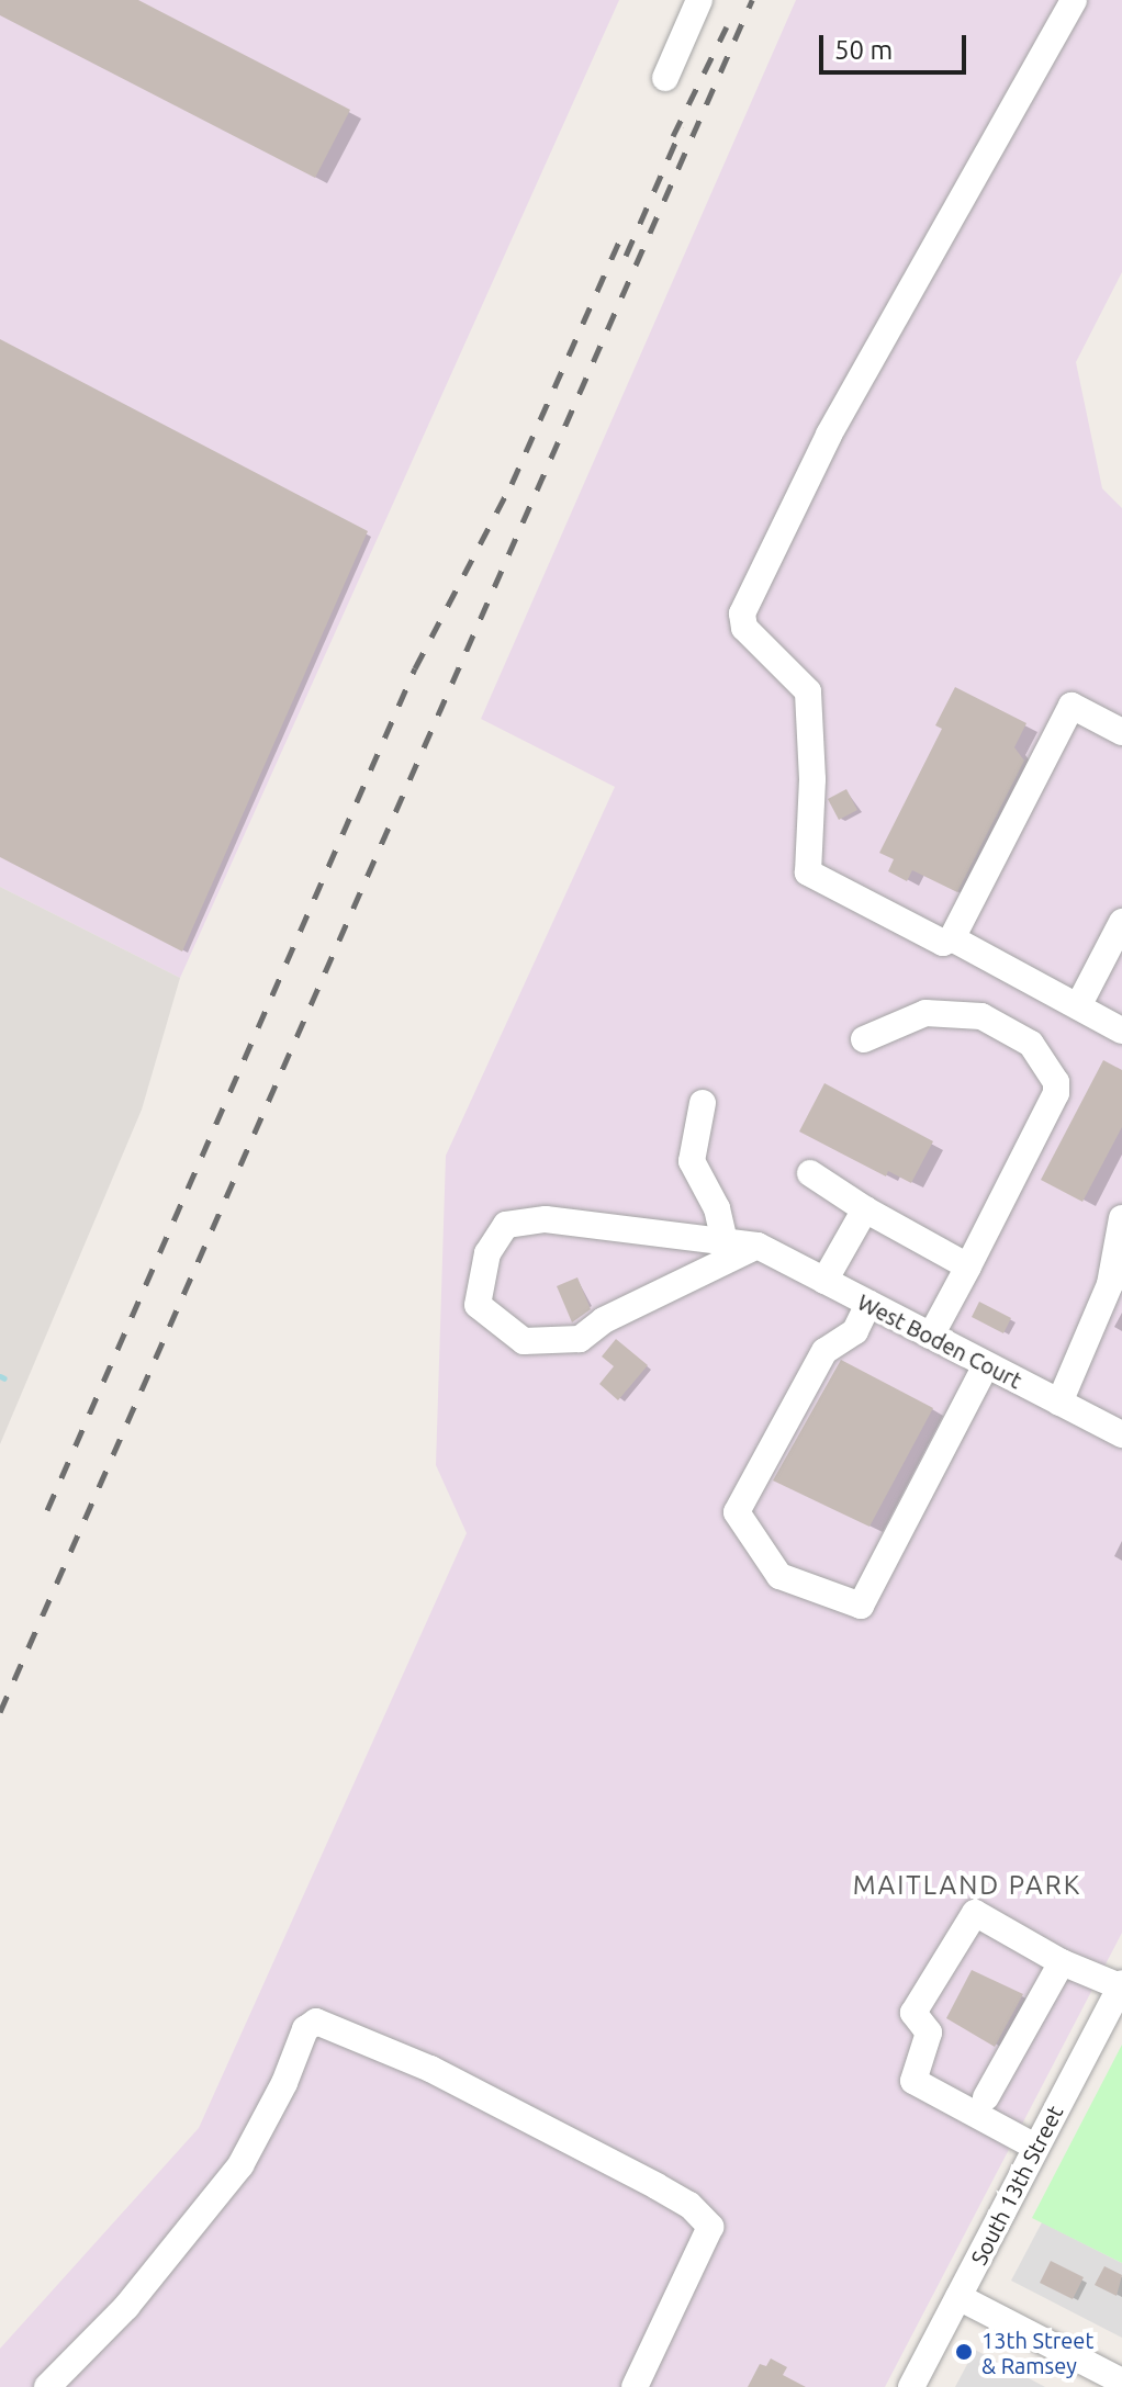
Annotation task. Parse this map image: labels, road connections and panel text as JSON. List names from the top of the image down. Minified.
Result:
{"streets":{"street":["West Boden Court","South 13th Street"]},"districts":["MAITLAND PARK"],"places":["13th Street & Ramsey"],"scale_bar":"50 m"}
